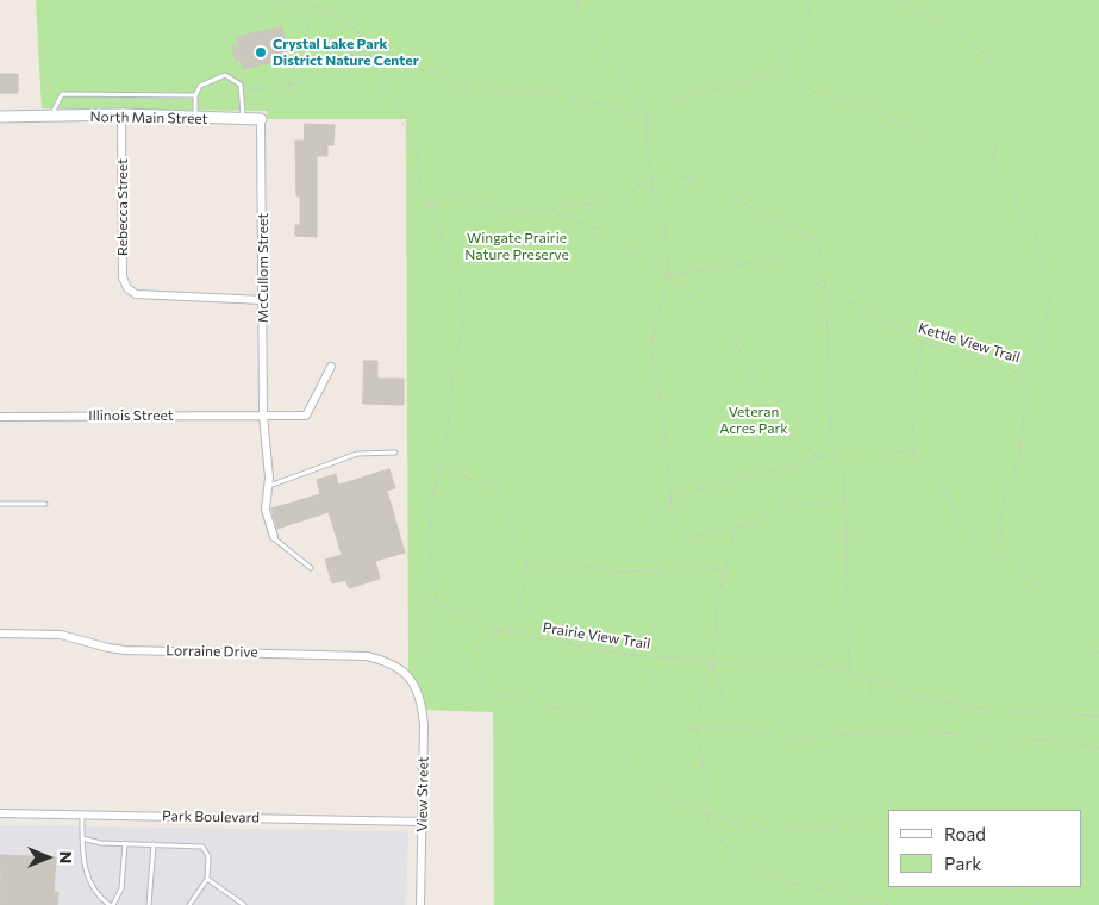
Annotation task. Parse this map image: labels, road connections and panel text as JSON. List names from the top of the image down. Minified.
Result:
{"streets":{"street":["North Main Street","Rebecca Street","McCullom Street","Illinois Street","Lorraine Drive","View Street","Park Boulevard"],"path":["Kettle View Trail","Prairie View Trail"]},"crossings":[["North Main Street","Rebecca Street"],["North Main Street","McCullom Street"],["Rebecca Street","McCullom Street"],["McCullom Street","Illinois Street"],["Lorraine Drive","View Street"],["View Street","Park Boulevard"]],"parks":["Wingate Prairie Nature Preserve","Veteran Acres Park"],"places":["Crystal Lake Park District Nature Center"],"legend":["Road","Park"],"north":"right"}
